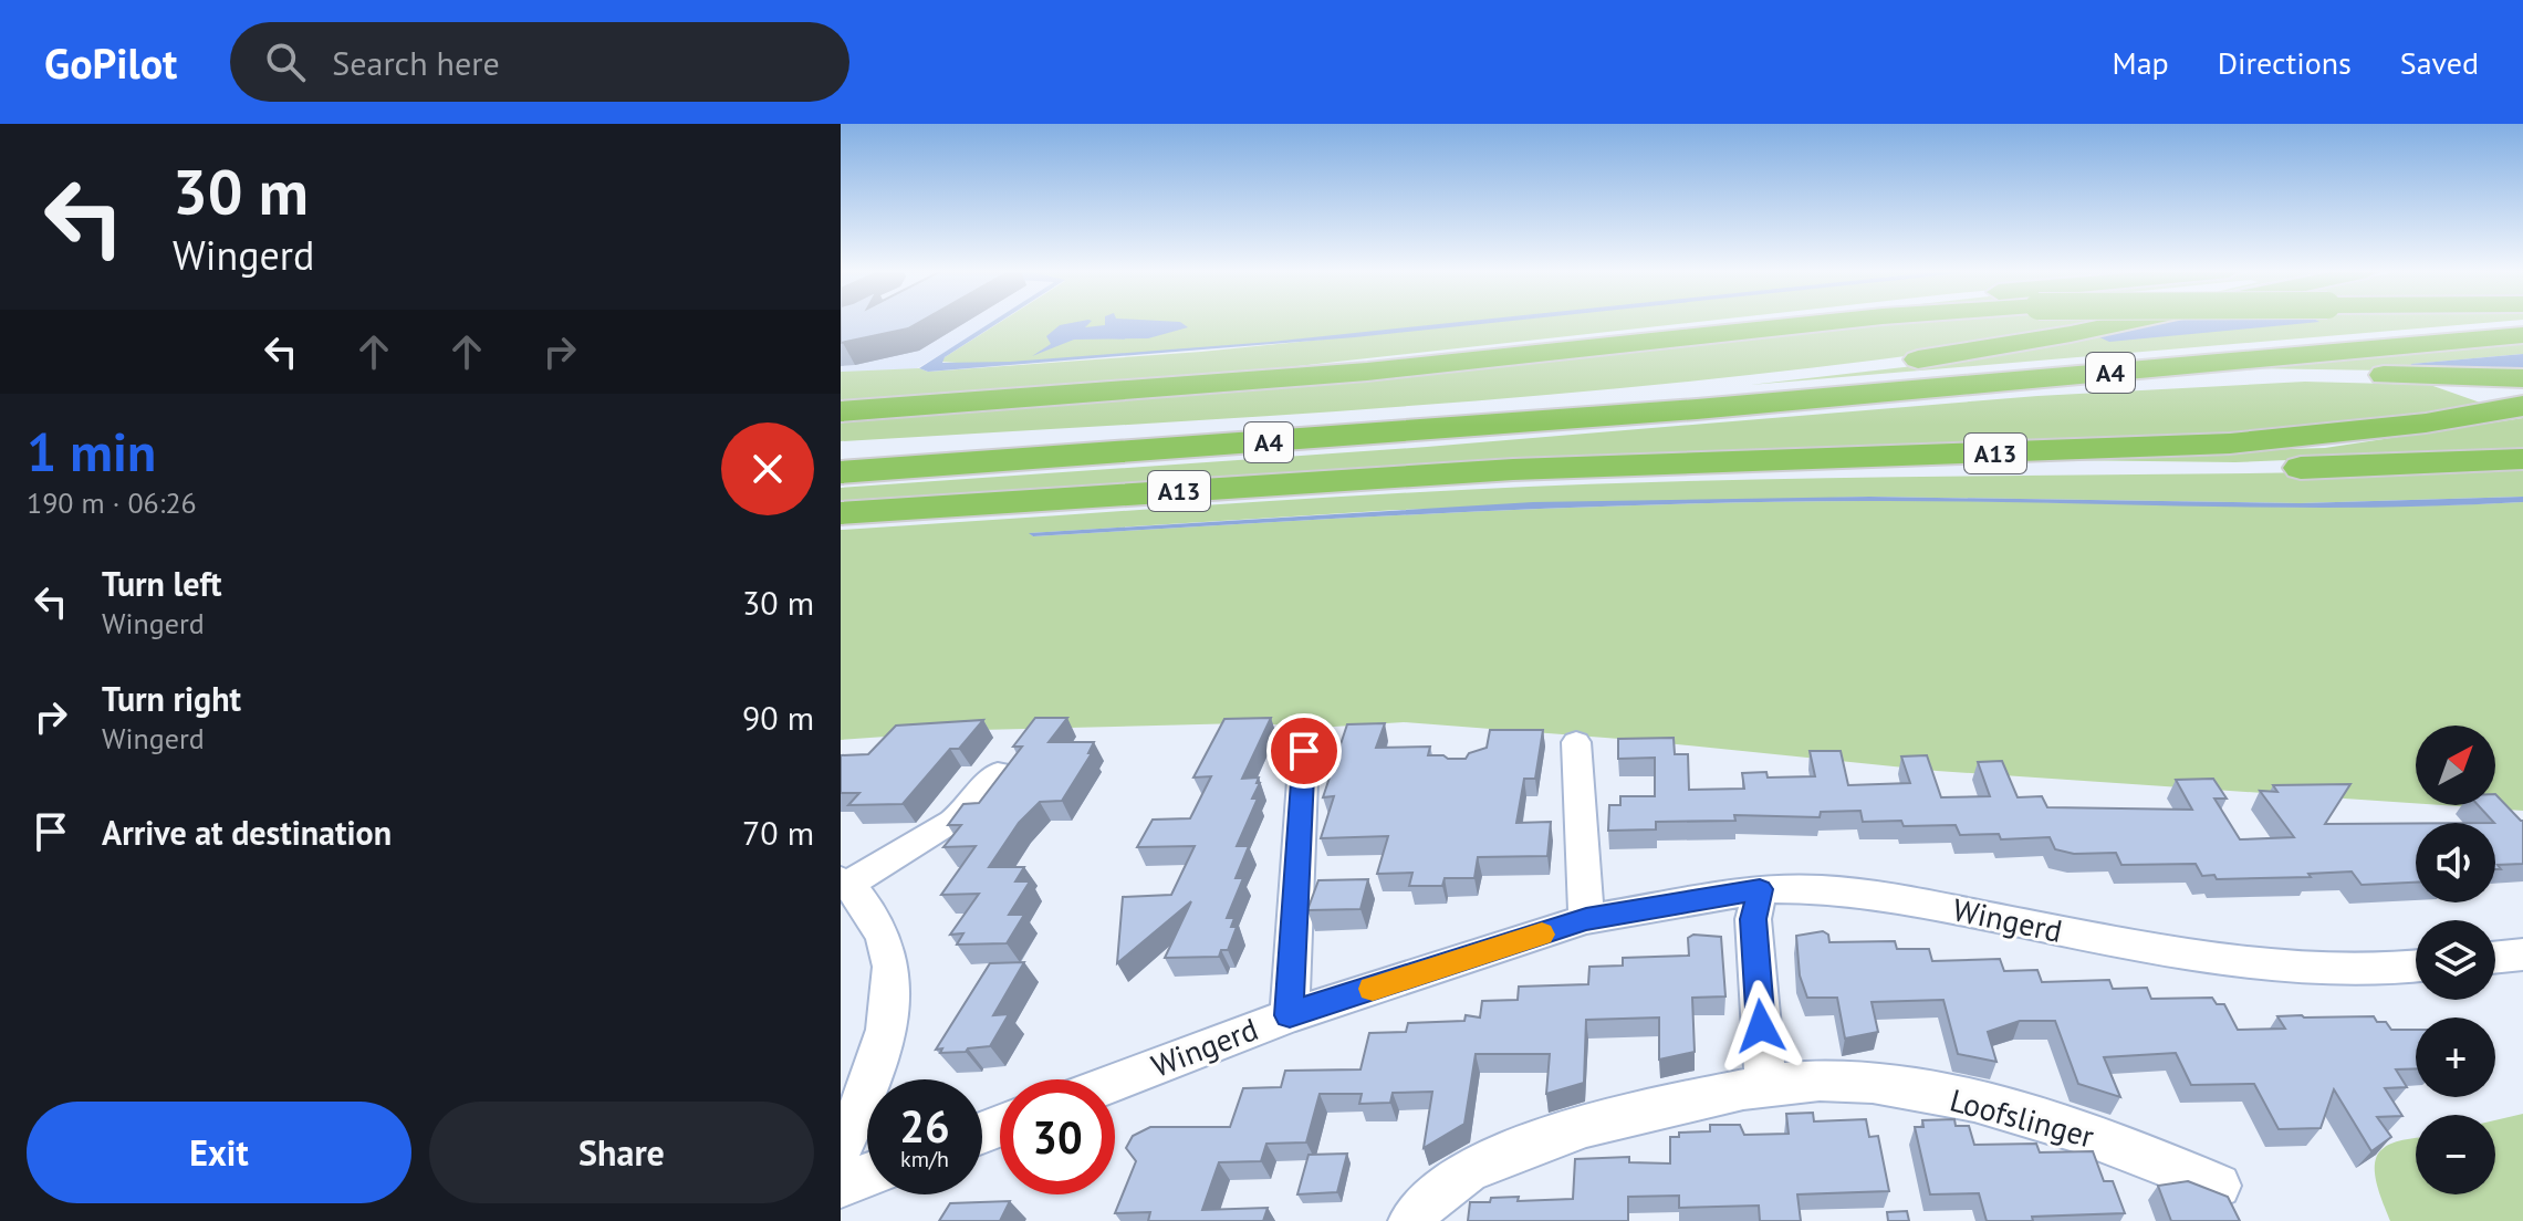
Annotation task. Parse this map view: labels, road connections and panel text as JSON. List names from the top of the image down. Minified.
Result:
{"streets":{"highway":["A4","A13"],"street":["Wingerd","Loofslinger"]},"north":"top right","page":{"header":"GoPilot","search":"Search here","nav":["Map","Directions","Saved"],"turn":["30 m","Wingerd"],"heading":["1 min","190 m · 06:26"],"list":[{"name":"Turn left","note":"Wingerd","value":"30 m"},{"name":"Turn right","note":"Wingerd","value":"90 m"},{"name":"Arrive at destination","value":"70 m"}],"map_buttons":["+","−"],"speed":"26 km/h","limit":"30","buttons":["Exit","Share"]}}
